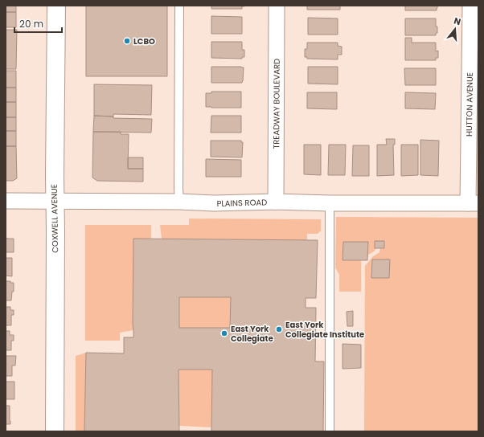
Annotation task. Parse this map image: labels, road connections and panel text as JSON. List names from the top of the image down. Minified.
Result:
{"streets":{"main road":["COXWELL AVENUE"],"street":["TREADWAY BOULEVARD","HUTTON AVENUE","PLAINS ROAD"]},"crossings":[["TREADWAY BOULEVARD","PLAINS ROAD"],["HUTTON AVENUE","PLAINS ROAD"],["PLAINS ROAD","COXWELL AVENUE"]],"places":["LCBO","East York Collegiate Institute","East York Collegiate"],"scale_bar":"20 m","north":"top"}
